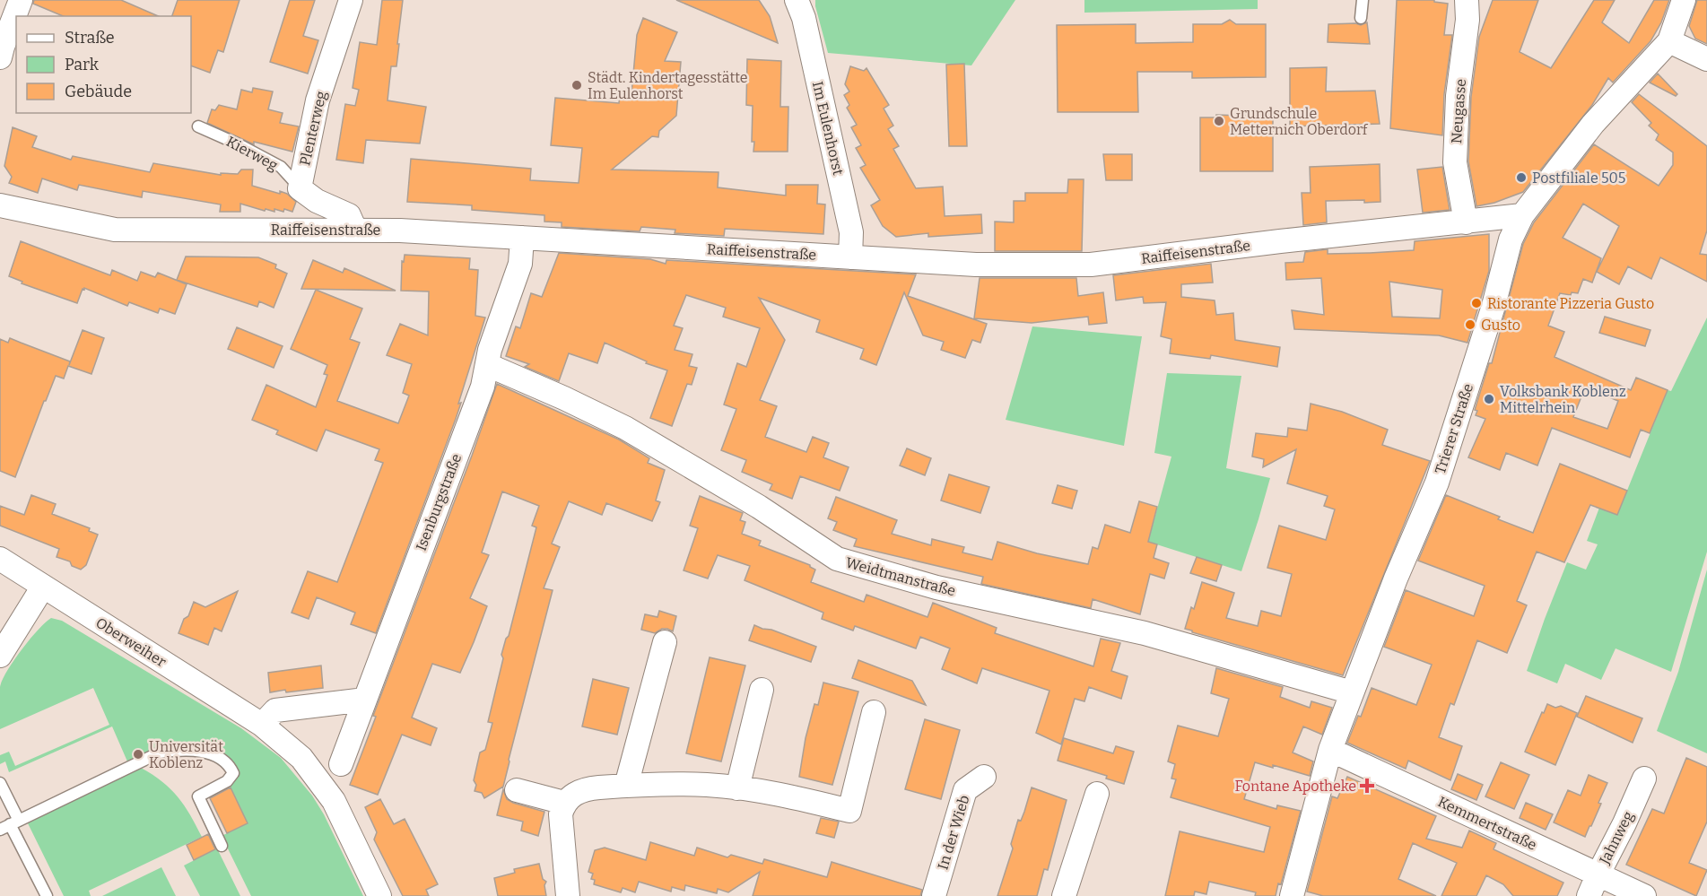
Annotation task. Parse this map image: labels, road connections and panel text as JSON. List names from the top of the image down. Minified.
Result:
{"streets":{"street":["Neugasse","Plenterweg","Im Eulenhorst","Raiffeisenstraße","Trierer Straße","Isenburgstraße","Weidtmanstraße","Oberweiher","Kemmertstraße","In der Wieb","Jahnweg"],"lane":["Kierweg"]},"crossings":[["Neugasse","Raiffeisenstraße"],["Plenterweg","Kierweg"],["Im Eulenhorst","Raiffeisenstraße"],["Raiffeisenstraße","Trierer Straße"],["Raiffeisenstraße","Isenburgstraße"],["Trierer Straße","Weidtmanstraße"],["Trierer Straße","Kemmertstraße"],["Isenburgstraße","Weidtmanstraße"],["Kemmertstraße","Jahnweg"]],"places":{"other":["Städt. Kindertagesstätte Im Eulenhorst","Grundschule Metternich Oberdorf","Postfiliale 505","Ristorante Pizzeria Gusto","Gusto","Volksbank Koblenz Mittelrhein","Universität Koblenz"],"health":["Fontane Apotheke"]},"legend":["Straße","Park","Gebäude"]}
